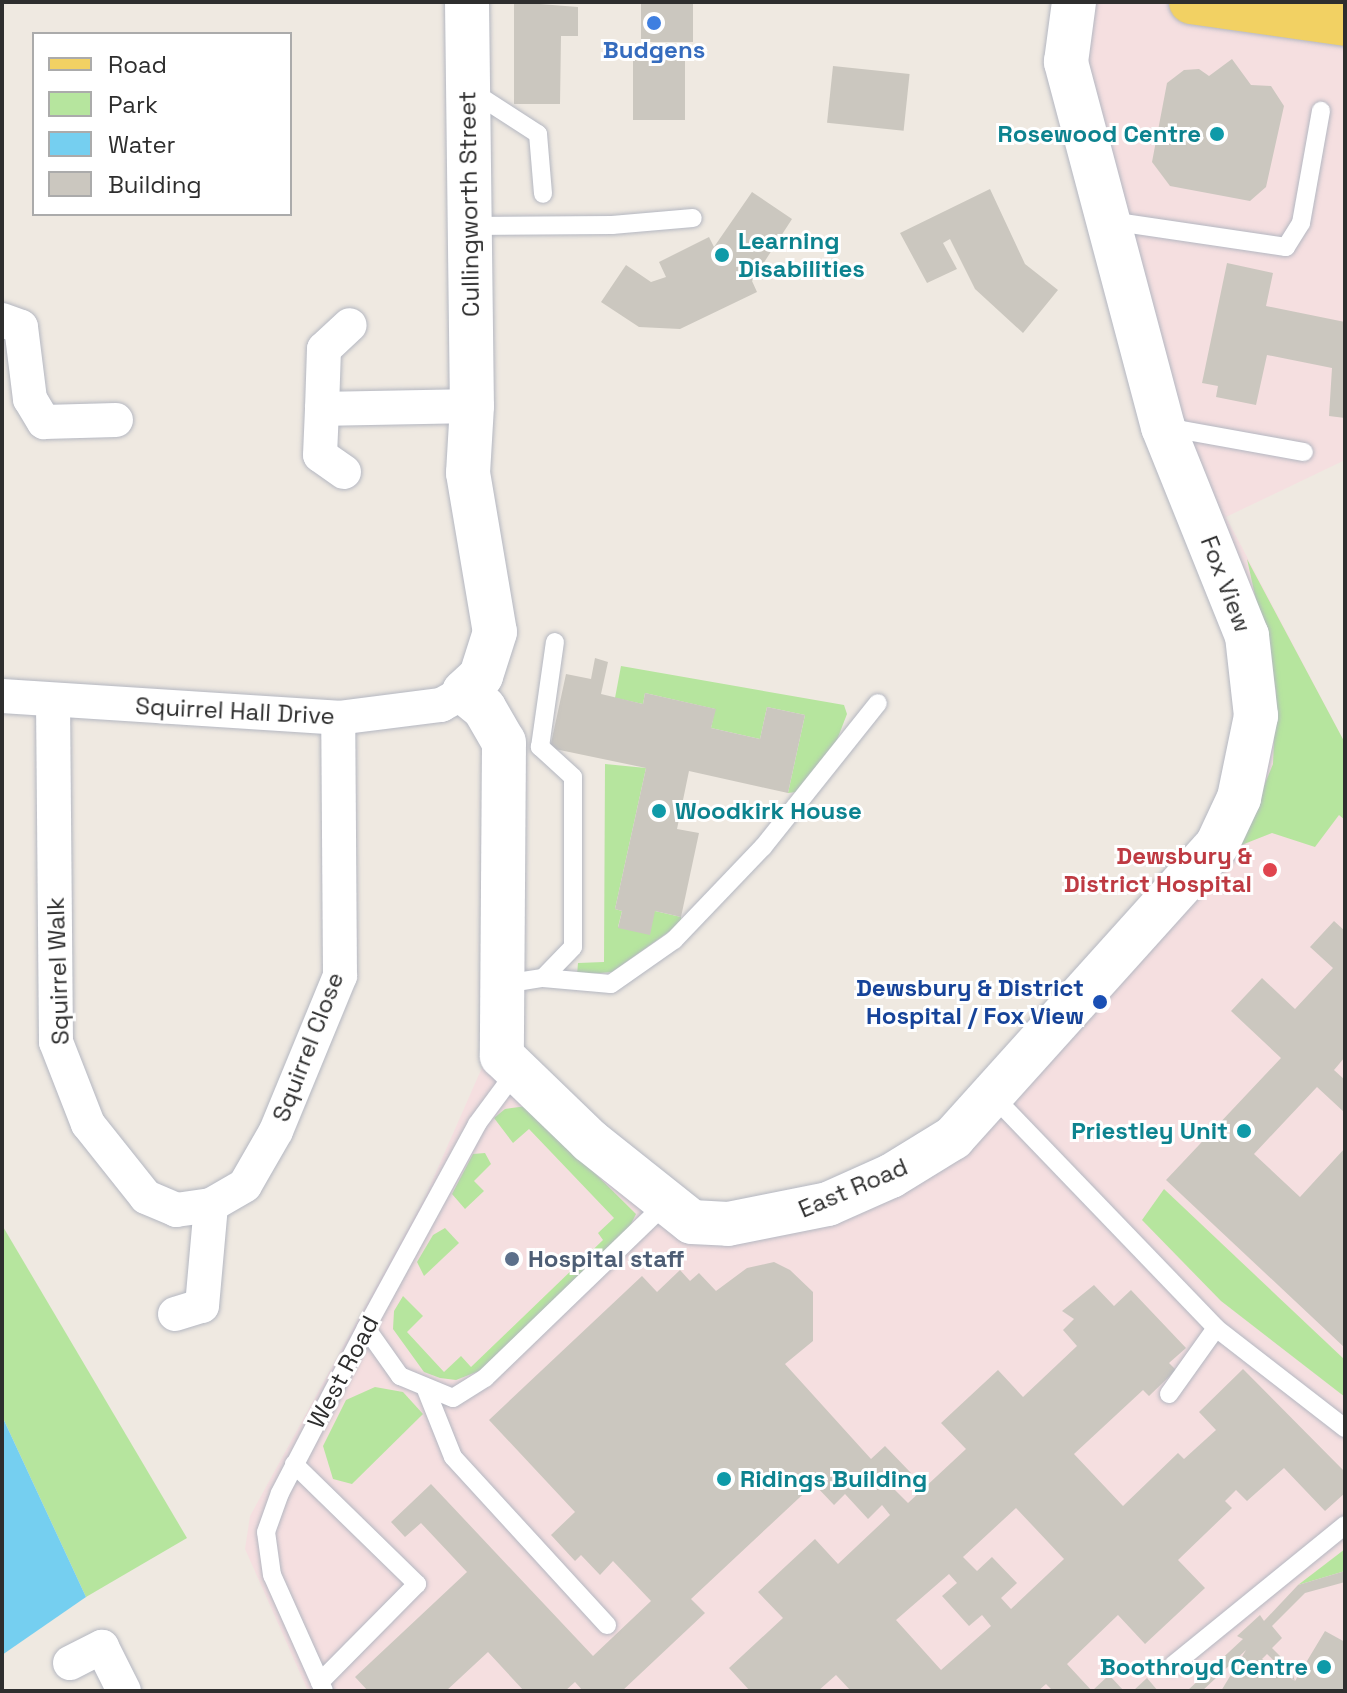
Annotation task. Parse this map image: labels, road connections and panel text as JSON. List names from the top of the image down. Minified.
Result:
{"streets":{"street":["Cullingworth Street","Fox View","Squirrel Hall Drive","Squirrel Walk","Squirrel Close","East Road"],"lane":["West Road"]},"crossings":[["Cullingworth Street","Squirrel Hall Drive"],["Cullingworth Street","East Road"],["Fox View","East Road"],["Squirrel Hall Drive","Squirrel Walk"],["Squirrel Hall Drive","Squirrel Close"],["Squirrel Hall Drive","East Road"],["Squirrel Walk","Squirrel Close"],["East Road","West Road"]],"places":["Budgens","Rosewood Centre","Learning Disabilities","Woodkirk House","Dewsbury & District Hospital","Dewsbury & District Hospital / Fox View","Priestley Unit","Hospital staff","Ridings Building","Boothroyd Centre"],"legend":["Road","Park","Water","Building"]}
